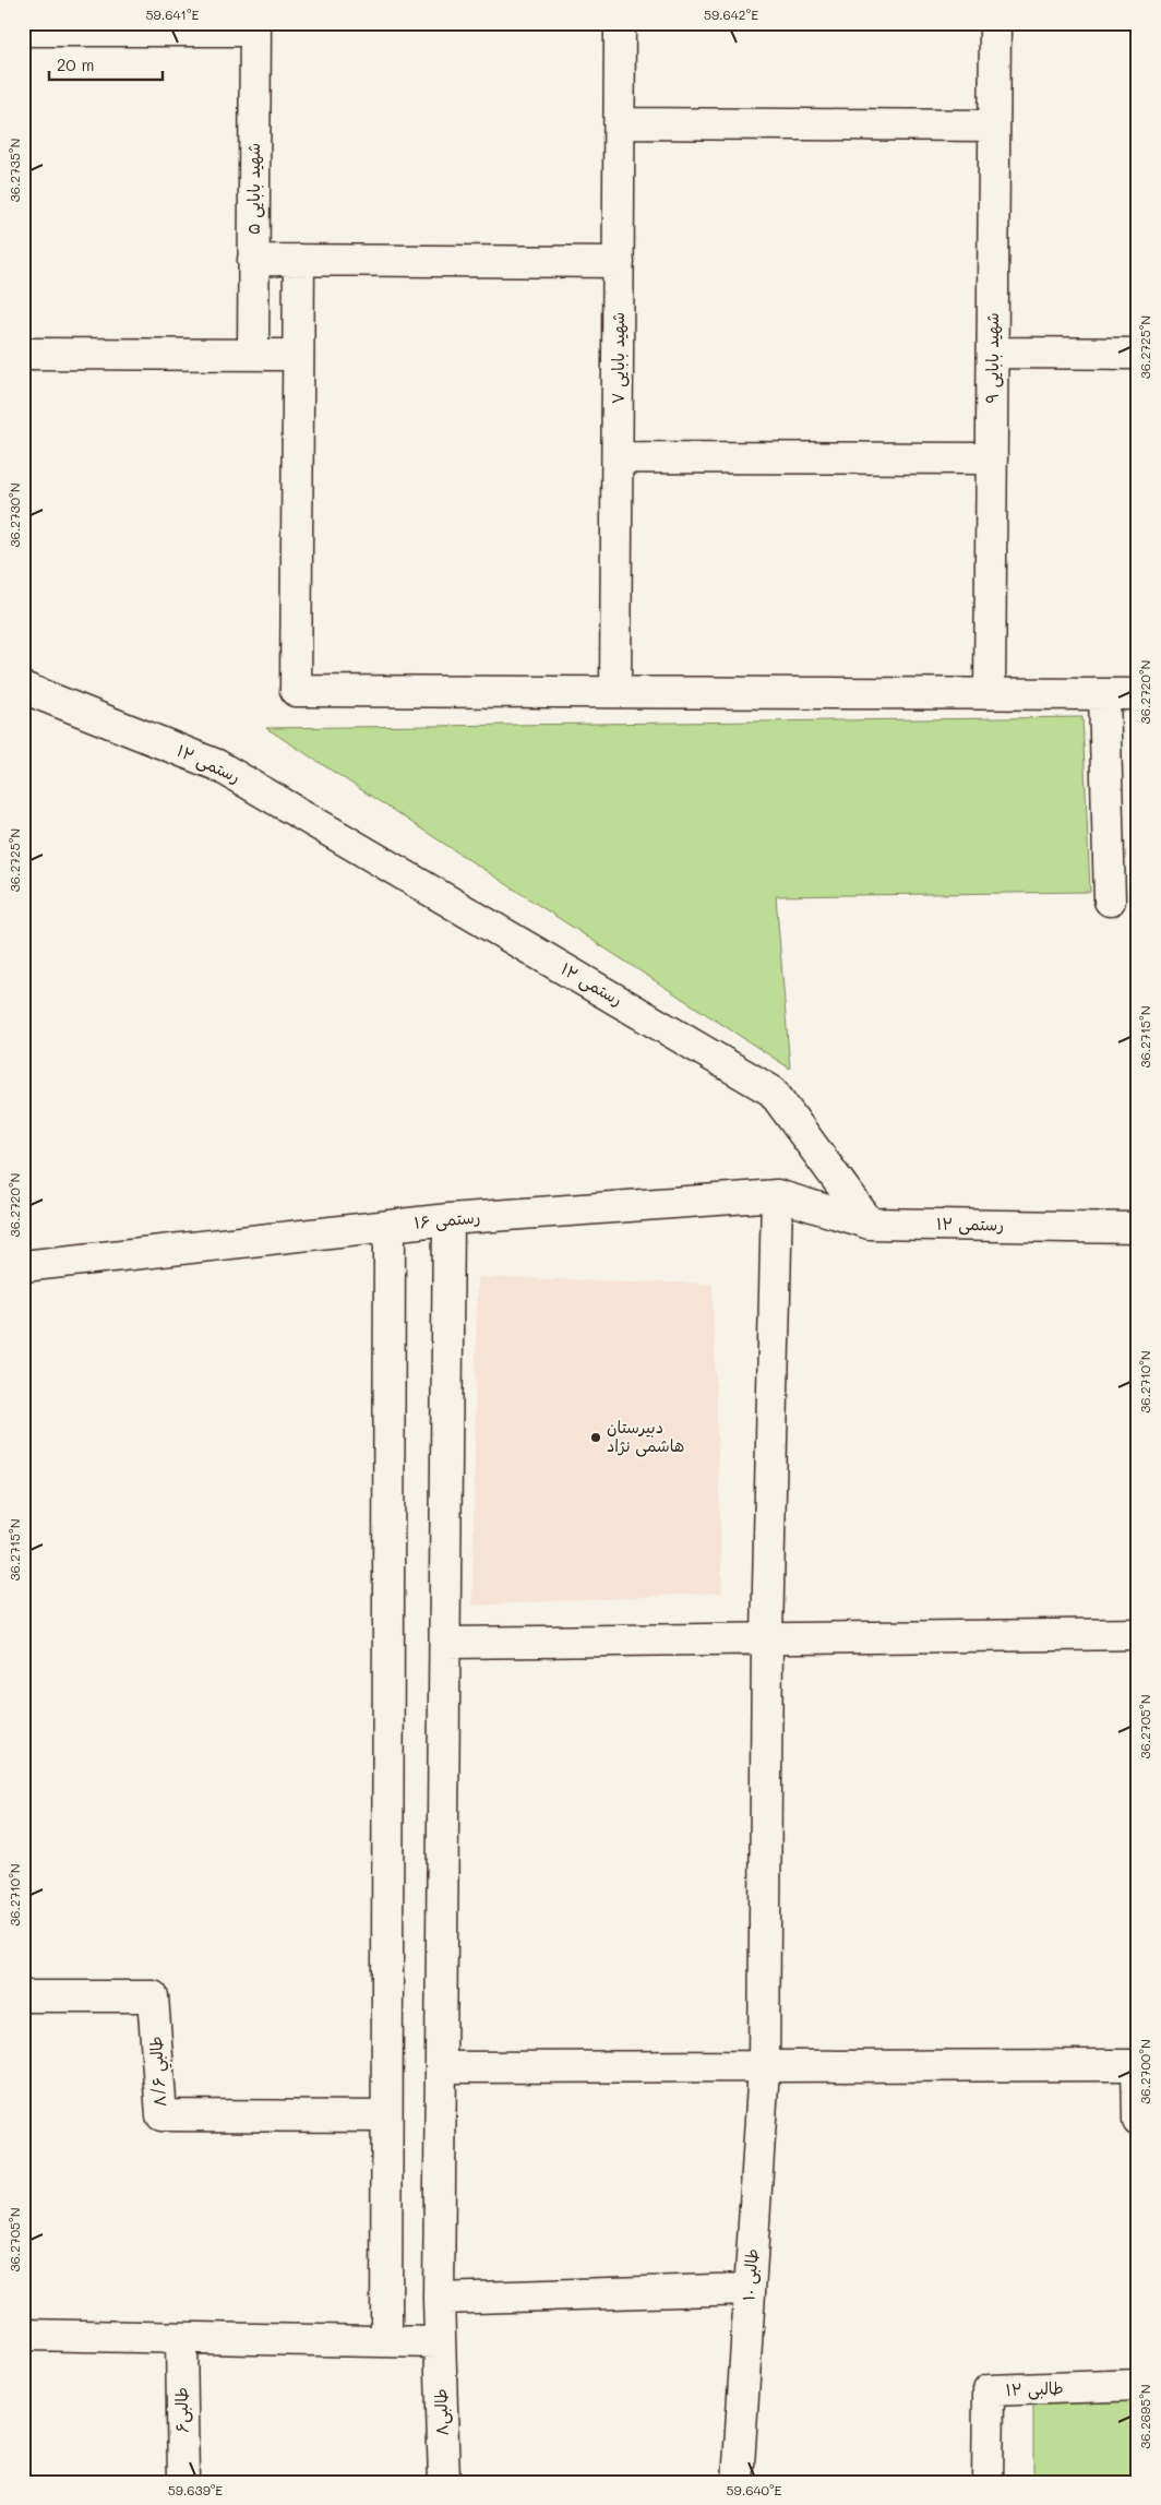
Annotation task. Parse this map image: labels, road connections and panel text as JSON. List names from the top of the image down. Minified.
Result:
{"streets":{"street":["شهید بابایی ۵","شهید بابایی ۷","شهید بابایی ۹","رستمی ۱۲","رستمی ۱۶","طالبي ۸/۶","طالبی ۱۰","طالبی ۱۲","طالبی۶","طالبی۸"]},"crossings":[["رستمی ۱۲","رستمی ۱۶"],["رستمی ۱۶","طالبی ۱۰"],["رستمی ۱۶","طالبی۸"]],"places":["دبیرستان هاشمی نژاد"],"scale_bar":"20 m","coordinates":["59.641°E","59.642°E","36.2735°N","36.2725°N","36.2730°N","36.2720°N","36.2715°N","36.2710°N","36.2705°N","36.2700°N","36.2695°N","59.639°E","59.640°E"]}
